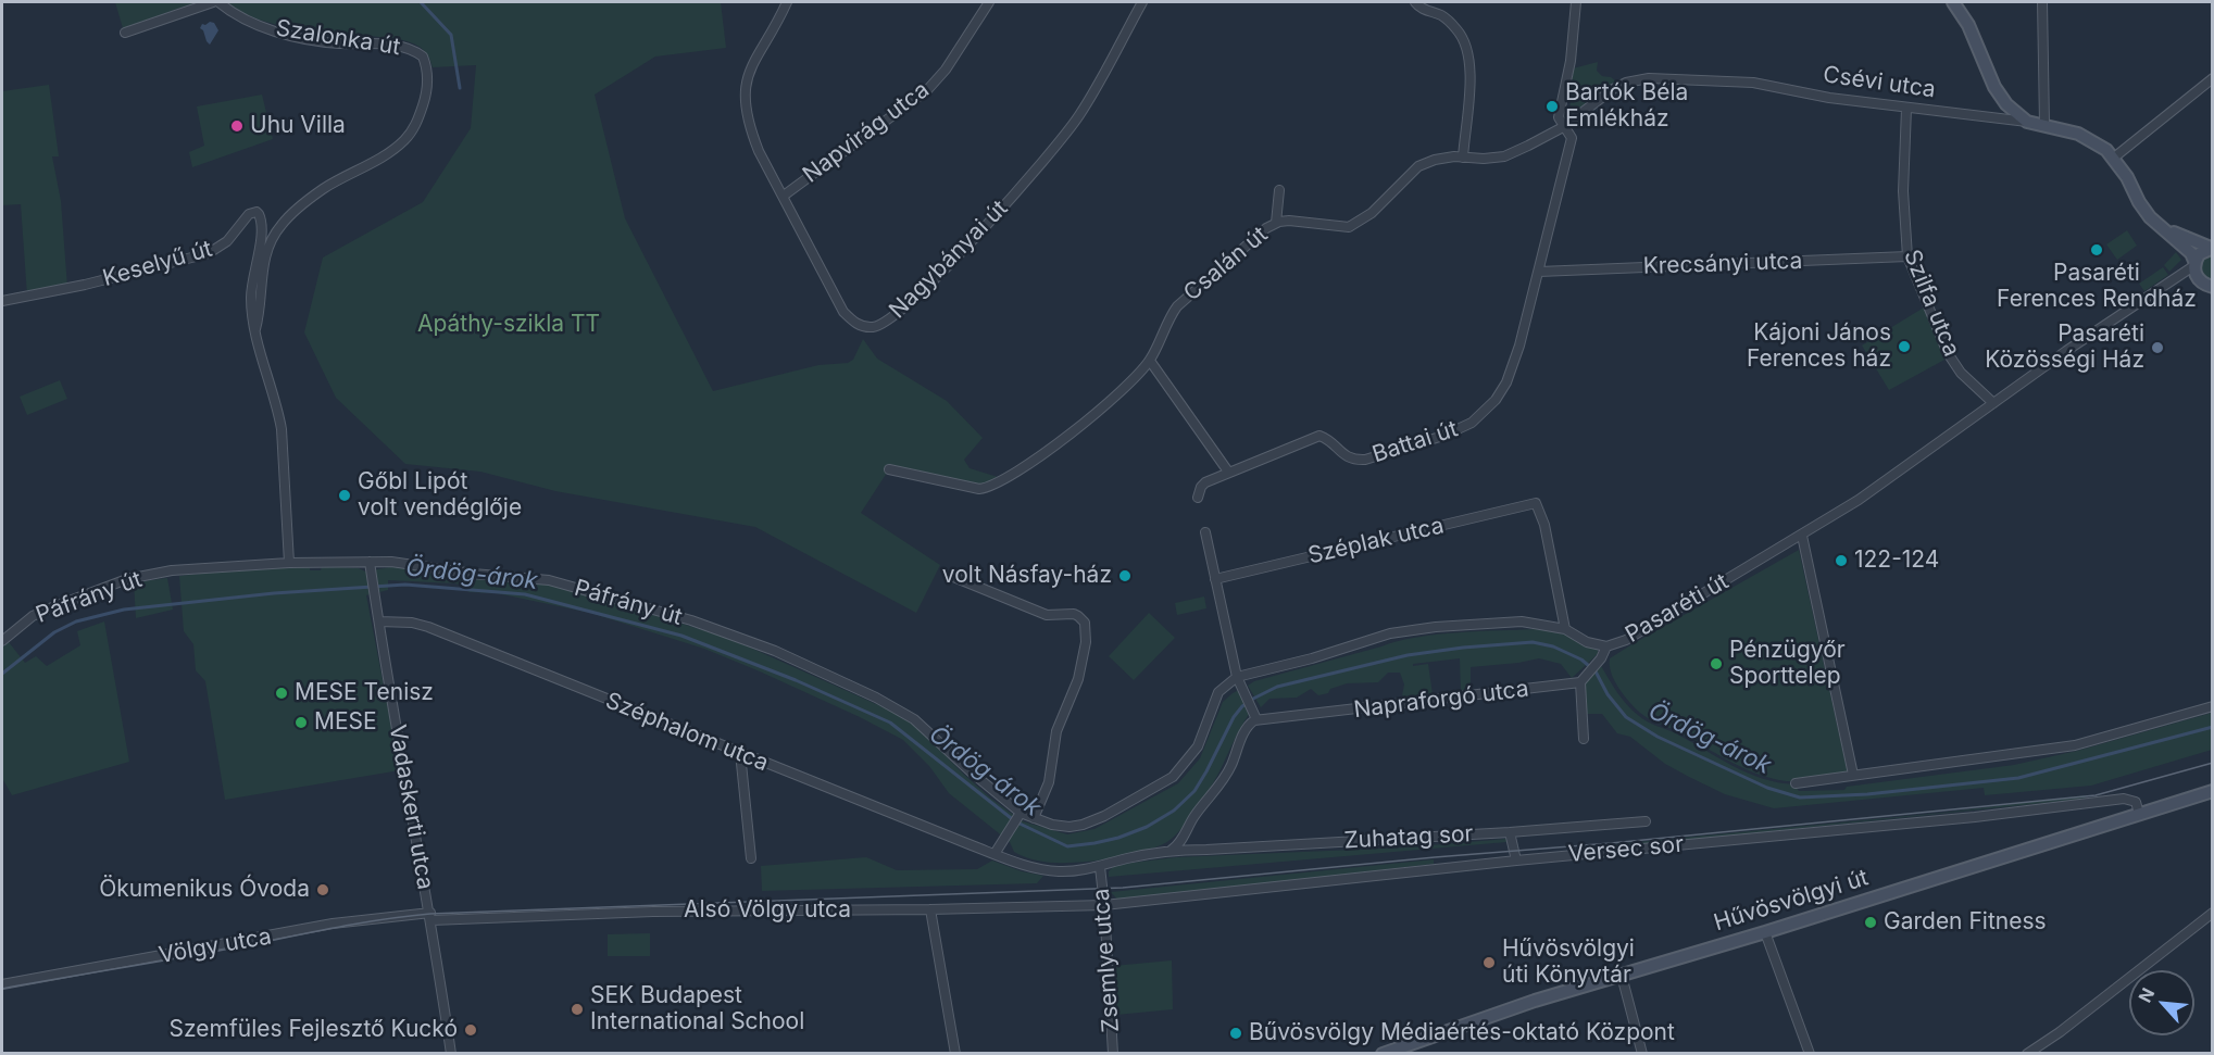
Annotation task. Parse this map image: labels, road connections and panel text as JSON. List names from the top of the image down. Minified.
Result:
{"streets":{"main road":["Csévi utca","Hűvösvölgyi út"],"street":["Szalonka út","Napvirág utca","Nagybányai út","Keselyű út","Csalán út","Krecsányi utca","Szilfa utca","Battai út","Széplak utca","Páfrány út","Pasaréti út","Napraforgó utca","Széphalom utca","Vadaskerti utca","Zuhatag sor","Versec sor","Alsó Völgy utca","Völgy utca","Zsemlye utca"]},"crossings":[["Szalonka út","Keselyű út"],["Szalonka út","Páfrány út"],["Csévi utca","Csalán út"],["Csévi utca","Szilfa utca"],["Csévi utca","Battai út"],["Csévi utca","Pasaréti út"],["Napvirág utca","Nagybányai út"],["Csalán út","Battai út"],["Krecsányi utca","Szilfa utca"],["Krecsányi utca","Battai út"],["Szilfa utca","Pasaréti út"],["Széplak utca","Pasaréti út"],["Páfrány út","Vadaskerti utca"],["Széphalom utca","Vadaskerti utca"],["Széphalom utca","Zuhatag sor"],["Vadaskerti utca","Alsó Völgy utca"],["Vadaskerti utca","Völgy utca"],["Zuhatag sor","Zsemlye utca"],["Versec sor","Hűvösvölgyi út"],["Versec sor","Alsó Völgy utca"],["Versec sor","Zsemlye utca"],["Alsó Völgy utca","Völgy utca"],["Alsó Völgy utca","Zsemlye utca"]],"water":["Ördög-árok"],"parks":["Apáthy-szikla TT"],"places":["Bartók Béla Emlékház","Uhu Villa","Pasaréti Ferences Rendház","Kájoni János Ferences ház","Pasaréti Közösségi Ház","Gőbl Lipót volt vendéglője","122-124","volt Násfay-ház","Pénzügyőr Sporttelep","MESE Tenisz","MESE","Ökumenikus Óvoda","Garden Fitness","Hűvösvölgyi úti Könyvtár","SEK Budapest International School","Szemfüles Fejlesztő Kuckó","Bűvösvölgy Médiaértés-oktató Központ"],"north":"top left"}
